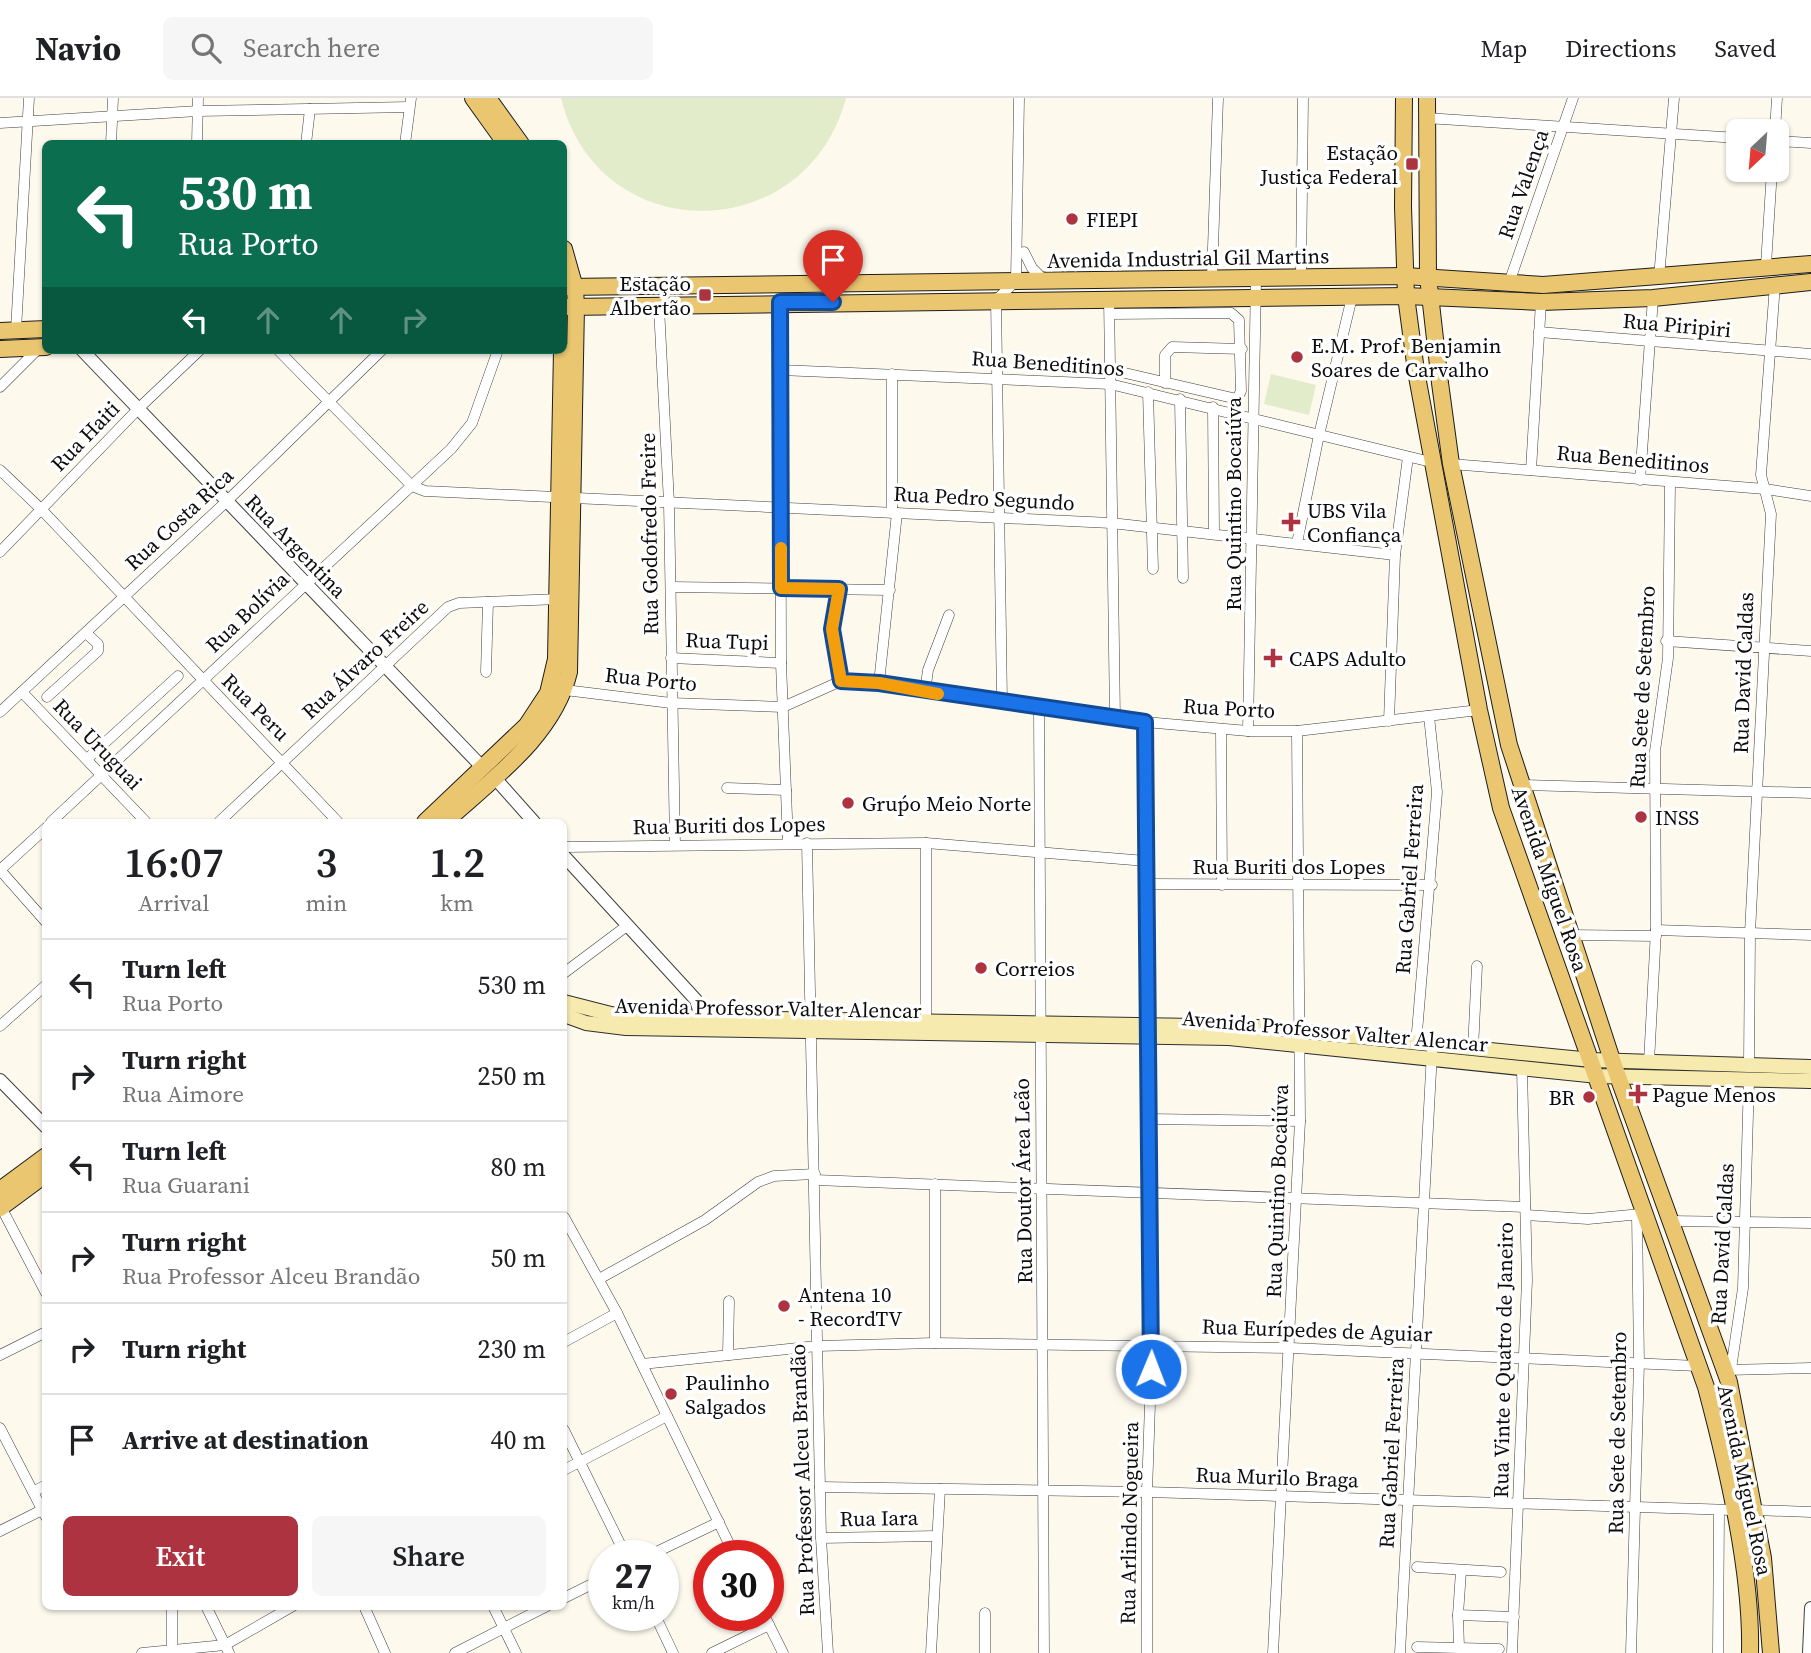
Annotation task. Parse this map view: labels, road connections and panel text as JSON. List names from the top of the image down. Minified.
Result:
{"streets":{"main road":["Avenida Industrial Gil Martins","Avenida Miguel Rosa","Avenida Professor Valter Alencar"],"street":["Rua Valença","Rua Piripiri","Rua Beneditinos","Rua Haiti","Rua Pedro Segundo","Rua Quintino Bocaiúva","Rua Costa Rica","Rua Godofredo Freire","Rua Argentina","Rua Bolívia","Rua Tupi","Rua Álvaro Freire","Rua David Caldas","Rua Porto","Rua Sete de Setembro","Rua Peru","Rua Uruguai","Rua Buriti dos Lopes","Rua Gabriel Ferreira","Rua Doutor Área Leão","Rua Eurípedes de Aguiar","Rua Vinte e Quatro de Janeiro","Rua Murilo Braga","Rua Professor Alceu Brandão","Rua Iara","Rua Arlindo Nogueira"]},"crossings":[["Rua Valença","Avenida Industrial Gil Martins"],["Avenida Industrial Gil Martins","Rua Quintino Bocaiúva"],["Avenida Industrial Gil Martins","Rua Godofredo Freire"],["Avenida Industrial Gil Martins","Rua David Caldas"],["Avenida Industrial Gil Martins","Avenida Miguel Rosa"],["Rua Piripiri","Rua David Caldas"],["Rua Beneditinos","Rua Quintino Bocaiúva"],["Rua Beneditinos","Rua David Caldas"],["Rua Beneditinos","Rua Sete de Setembro"],["Rua Beneditinos","Avenida Miguel Rosa"],["Rua Haiti","Rua Argentina"],["Rua Haiti","Rua Peru"],["Rua Pedro Segundo","Rua Quintino Bocaiúva"],["Rua Pedro Segundo","Rua Godofredo Freire"],["Rua Pedro Segundo","Rua Bolívia"],["Rua Quintino Bocaiúva","Rua Porto"],["Rua Quintino Bocaiúva","Rua Buriti dos Lopes"],["Rua Quintino Bocaiúva","Avenida Professor Valter Alencar"],["Rua Quintino Bocaiúva","Rua Eurípedes de Aguiar"],["Rua Quintino Bocaiúva","Rua Murilo Braga"],["Rua Costa Rica","Rua Argentina"],["Rua Costa Rica","Rua Peru"],["Rua Costa Rica","Rua Uruguai"],["Rua Godofredo Freire","Rua Tupi"],["Rua Godofredo Freire","Rua Porto"],["Rua Godofredo Freire","Rua Buriti dos Lopes"],["Rua Argentina","Rua Bolívia"],["Rua Argentina","Rua Álvaro Freire"],["Rua Bolívia","Rua Peru"],["Rua Bolívia","Rua Uruguai"],["Rua Álvaro Freire","Rua Peru"],["Rua David Caldas","Avenida Miguel Rosa"],["Rua David Caldas","Avenida Professor Valter Alencar"],["Rua Porto","Rua Gabriel Ferreira"],["Rua Porto","Avenida Miguel Rosa"],["Rua Porto","Rua Doutor Área Leão"],["Rua Porto","Rua Arlindo Nogueira"],["Rua Sete de Setembro","Avenida Miguel Rosa"],["Rua Sete de Setembro","Avenida Professor Valter Alencar"],["Rua Sete de Setembro","Rua Eurípedes de Aguiar"],["Rua Sete de Setembro","Rua Murilo Braga"],["Rua Buriti dos Lopes","Rua Gabriel Ferreira"],["Rua Buriti dos Lopes","Rua Doutor Área Leão"],["Rua Buriti dos Lopes","Rua Professor Alceu Brandão"],["Rua Buriti dos Lopes","Rua Arlindo Nogueira"],["Rua Gabriel Ferreira","Avenida Professor Valter Alencar"],["Rua Gabriel Ferreira","Rua Eurípedes de Aguiar"],["Rua Gabriel Ferreira","Rua Murilo Braga"],["Avenida Miguel Rosa","Avenida Professor Valter Alencar"],["Avenida Miguel Rosa","Rua Eurípedes de Aguiar"],["Avenida Miguel Rosa","Rua Murilo Braga"],["Avenida Professor Valter Alencar","Rua Doutor Área Leão"],["Avenida Professor Valter Alencar","Rua Vinte e Quatro de Janeiro"],["Avenida Professor Valter Alencar","Rua Professor Alceu Brandão"],["Avenida Professor Valter Alencar","Rua Arlindo Nogueira"],["Rua Doutor Área Leão","Rua Eurípedes de Aguiar"],["Rua Doutor Área Leão","Rua Murilo Braga"],["Rua Eurípedes de Aguiar","Rua Vinte e Quatro de Janeiro"],["Rua Eurípedes de Aguiar","Rua Professor Alceu Brandão"],["Rua Eurípedes de Aguiar","Rua Arlindo Nogueira"],["Rua Vinte e Quatro de Janeiro","Rua Murilo Braga"],["Rua Murilo Braga","Rua Professor Alceu Brandão"],["Rua Murilo Braga","Rua Arlindo Nogueira"],["Rua Professor Alceu Brandão","Rua Iara"]],"places":{"transit":["Estação Justiça Federal","Estação Albertão"],"other":["FIEPI","E.M. Prof. Benjamin Soares de Carvalho","Gruṕo Meio Norte","INSS","Correios","BR","Antena 10 - RecordTV","Paulinho Salgados"],"health":["UBS Vila Confiança","CAPS Adulto","Pague Menos"]},"north":"bottom left","page":{"header":"Navio","search":"Search here","nav":["Map","Directions","Saved"],"turn":["530 m","Rua Porto"],"eta":["16:07","Arrival","3","min","1.2","km"],"list":[{"name":"Turn left","note":"Rua Porto","value":"530 m"},{"name":"Turn right","note":"Rua Aimore","value":"250 m"},{"name":"Turn left","note":"Rua Guarani","value":"80 m"},{"name":"Turn right","note":"Rua Professor Alceu Brandão","value":"50 m"},{"name":"Turn right","value":"230 m"},{"name":"Arrive at destination","value":"40 m"}],"buttons":["Exit","Share"],"speed":"27 km/h","limit":"30"}}
